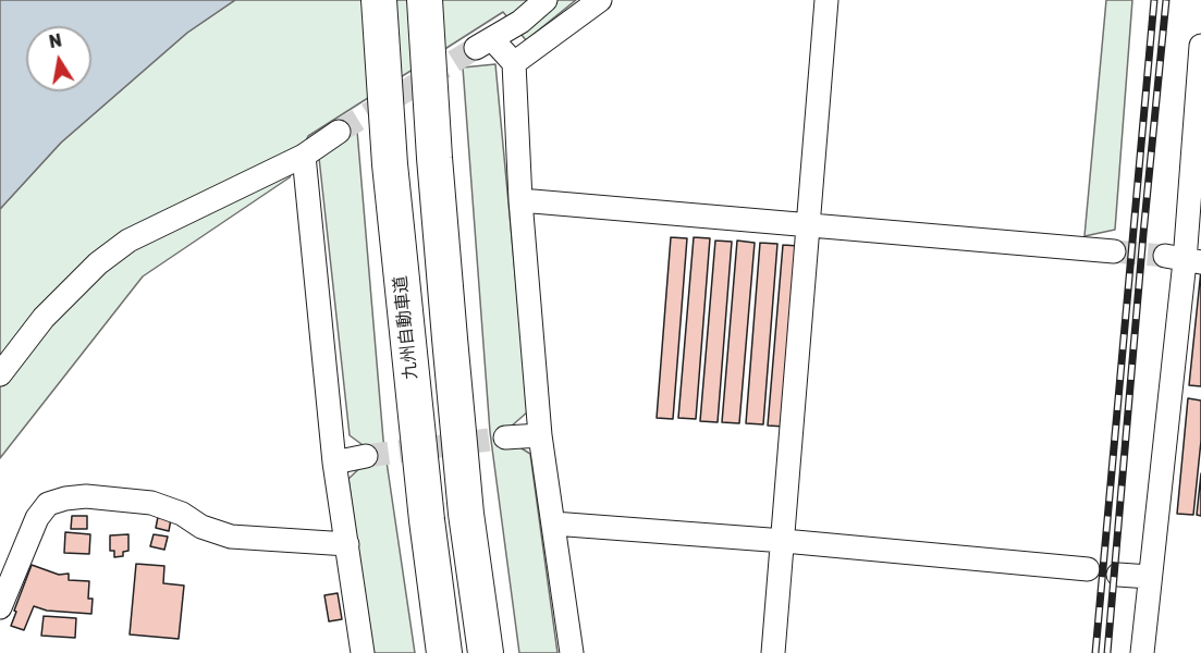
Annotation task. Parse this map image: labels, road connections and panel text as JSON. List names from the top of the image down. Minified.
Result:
{"streets":{"highway":["九州自動車道"]},"north":"top"}
